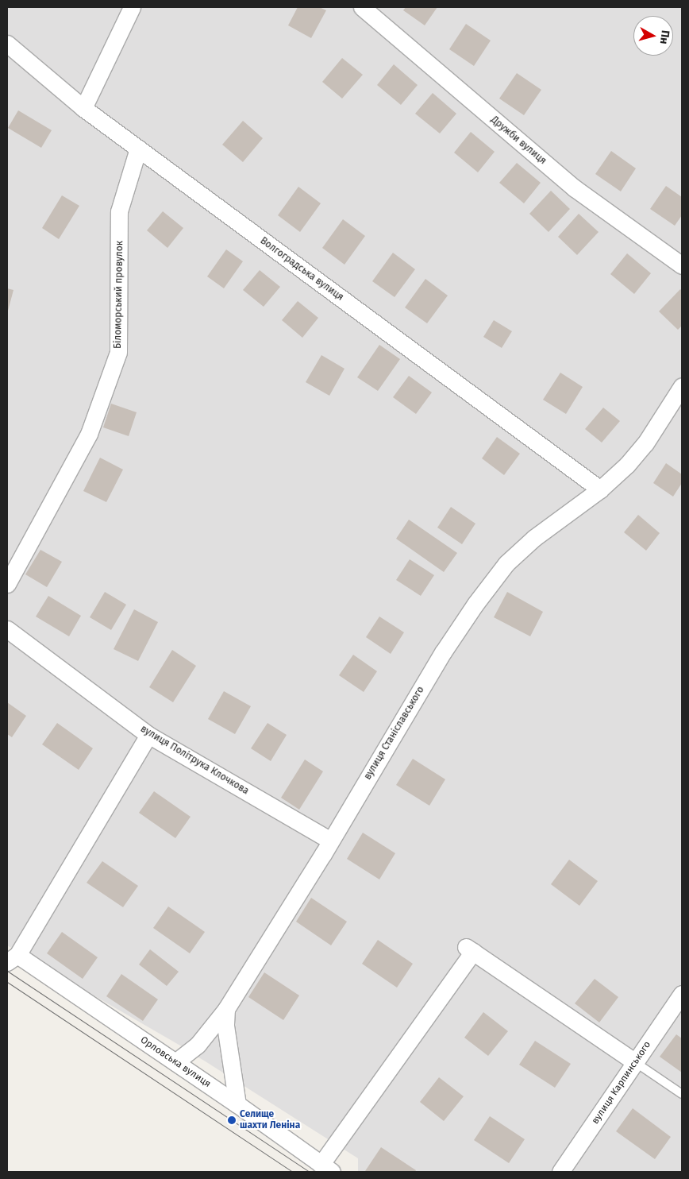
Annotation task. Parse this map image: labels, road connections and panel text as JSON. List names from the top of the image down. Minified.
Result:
{"streets":{"street":["Дружби вулиця","Волгоградська вулиця","Біломорський провулок","вулиця Станіславського","вулиця Політрука Клочкова","Орловська вулиця","вулиця Карпинського"]},"crossings":[["Волгоградська вулиця","Біломорський провулок"],["Волгоградська вулиця","вулиця Станіславського"],["вулиця Станіславського","вулиця Політрука Клочкова"],["вулиця Станіславського","Орловська вулиця"]],"places":["Селище шахти Леніна"],"north":"right"}
